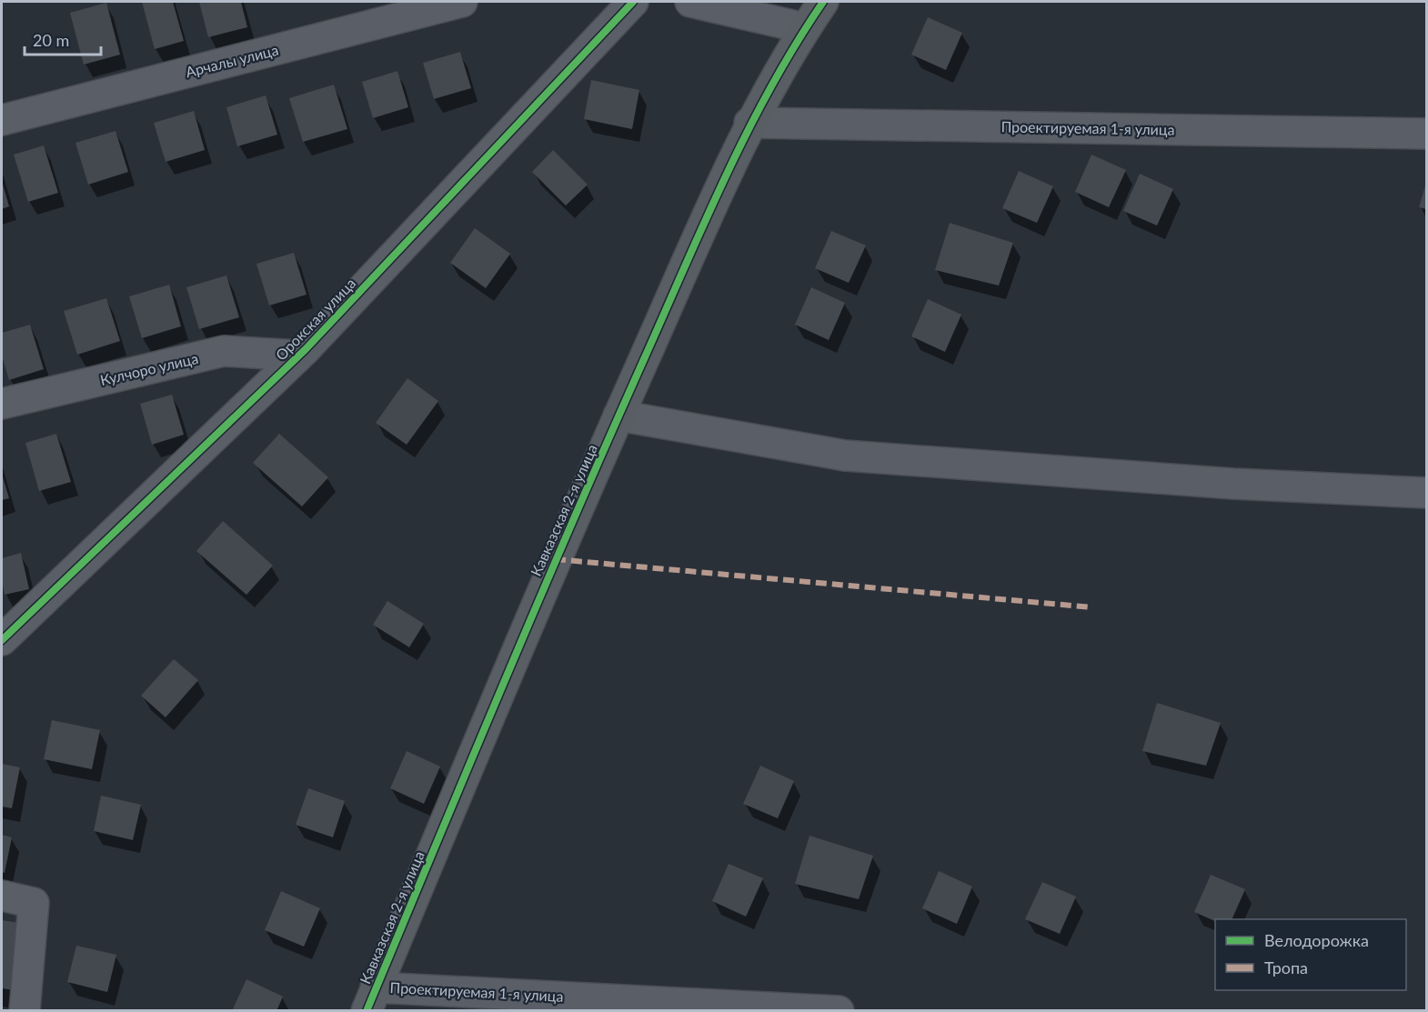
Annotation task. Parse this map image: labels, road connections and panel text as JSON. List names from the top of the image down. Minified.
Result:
{"streets":{"street":["Арчалы улица","Проектируемая 1-я улица","Орокская улица","Кулчоро улица","Кавказская 2-я улица"]},"crossings":[["Проектируемая 1-я улица","Кавказская 2-я улица"],["Орокская улица","Кулчоро улица"]],"legend":["Велодорожка","Тропа"],"scale_bar":"20 m"}
